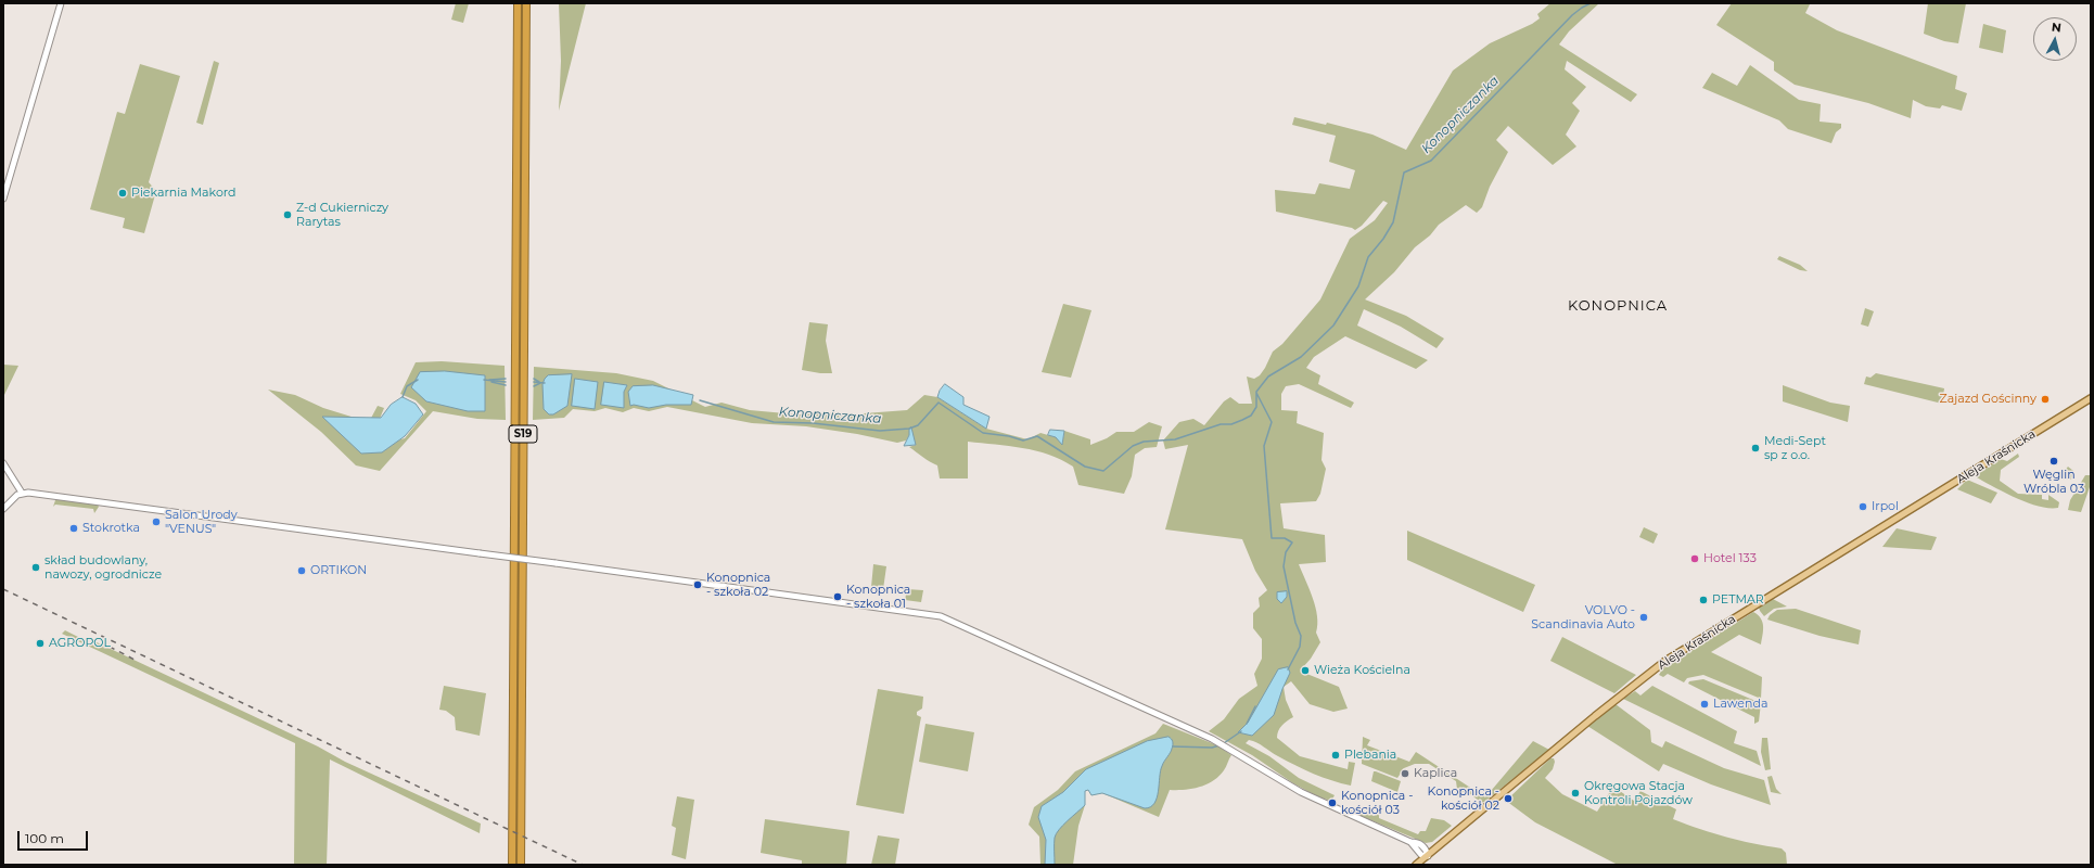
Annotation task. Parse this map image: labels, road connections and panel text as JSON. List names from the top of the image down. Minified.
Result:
{"streets":{"highway":["S19"],"main road":["Aleja Kraśnicka"]},"districts":["KONOPNICA"],"water":["Konopniczanka"],"places":["Piekarnia Makord","Z-d Cukierniczy Rarytas","Zajazd Gościnny","Medi-Sept sp z o.o.","Węglin Wróbla 03","Irpol","Salon Urody \"VENUS\"","Stokrotka","Hotel 133","skład budowlany, nawozy, ogrodnicze","ORTIKON","Konopnica - szkoła 02","Konopnica - szkoła 01","PETMAR","VOLVO - Scandinavia Auto","AGROPOL","Wieża Kościelna","Lawenda","Plebania","Kaplica","Okręgowa Stacja Kontroli Pojazdów","Konopnica - kościół 02","Konopnica - kościół 03"],"scale_bar":"100 m","north":"top"}
